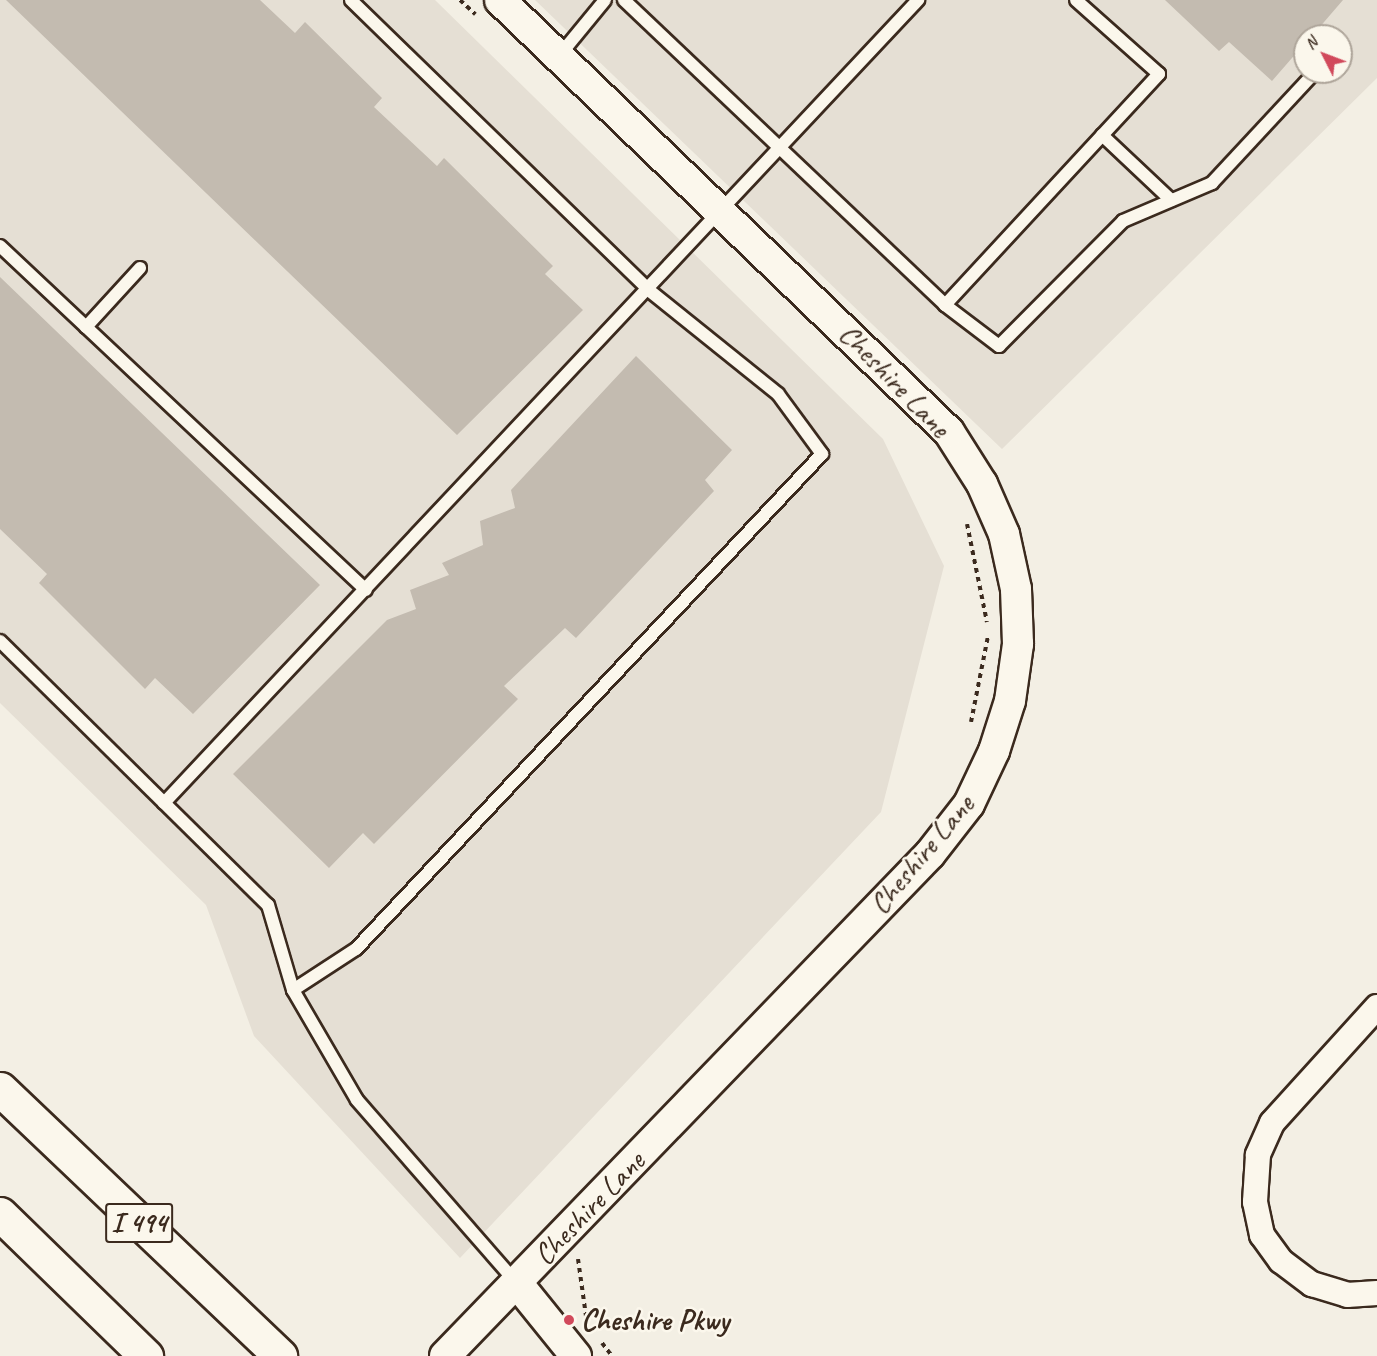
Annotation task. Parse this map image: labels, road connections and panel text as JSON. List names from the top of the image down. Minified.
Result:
{"streets":{"highway":["I 494"],"street":["Cheshire Lane"]},"places":["Cheshire Pkwy"],"north":"top left"}
